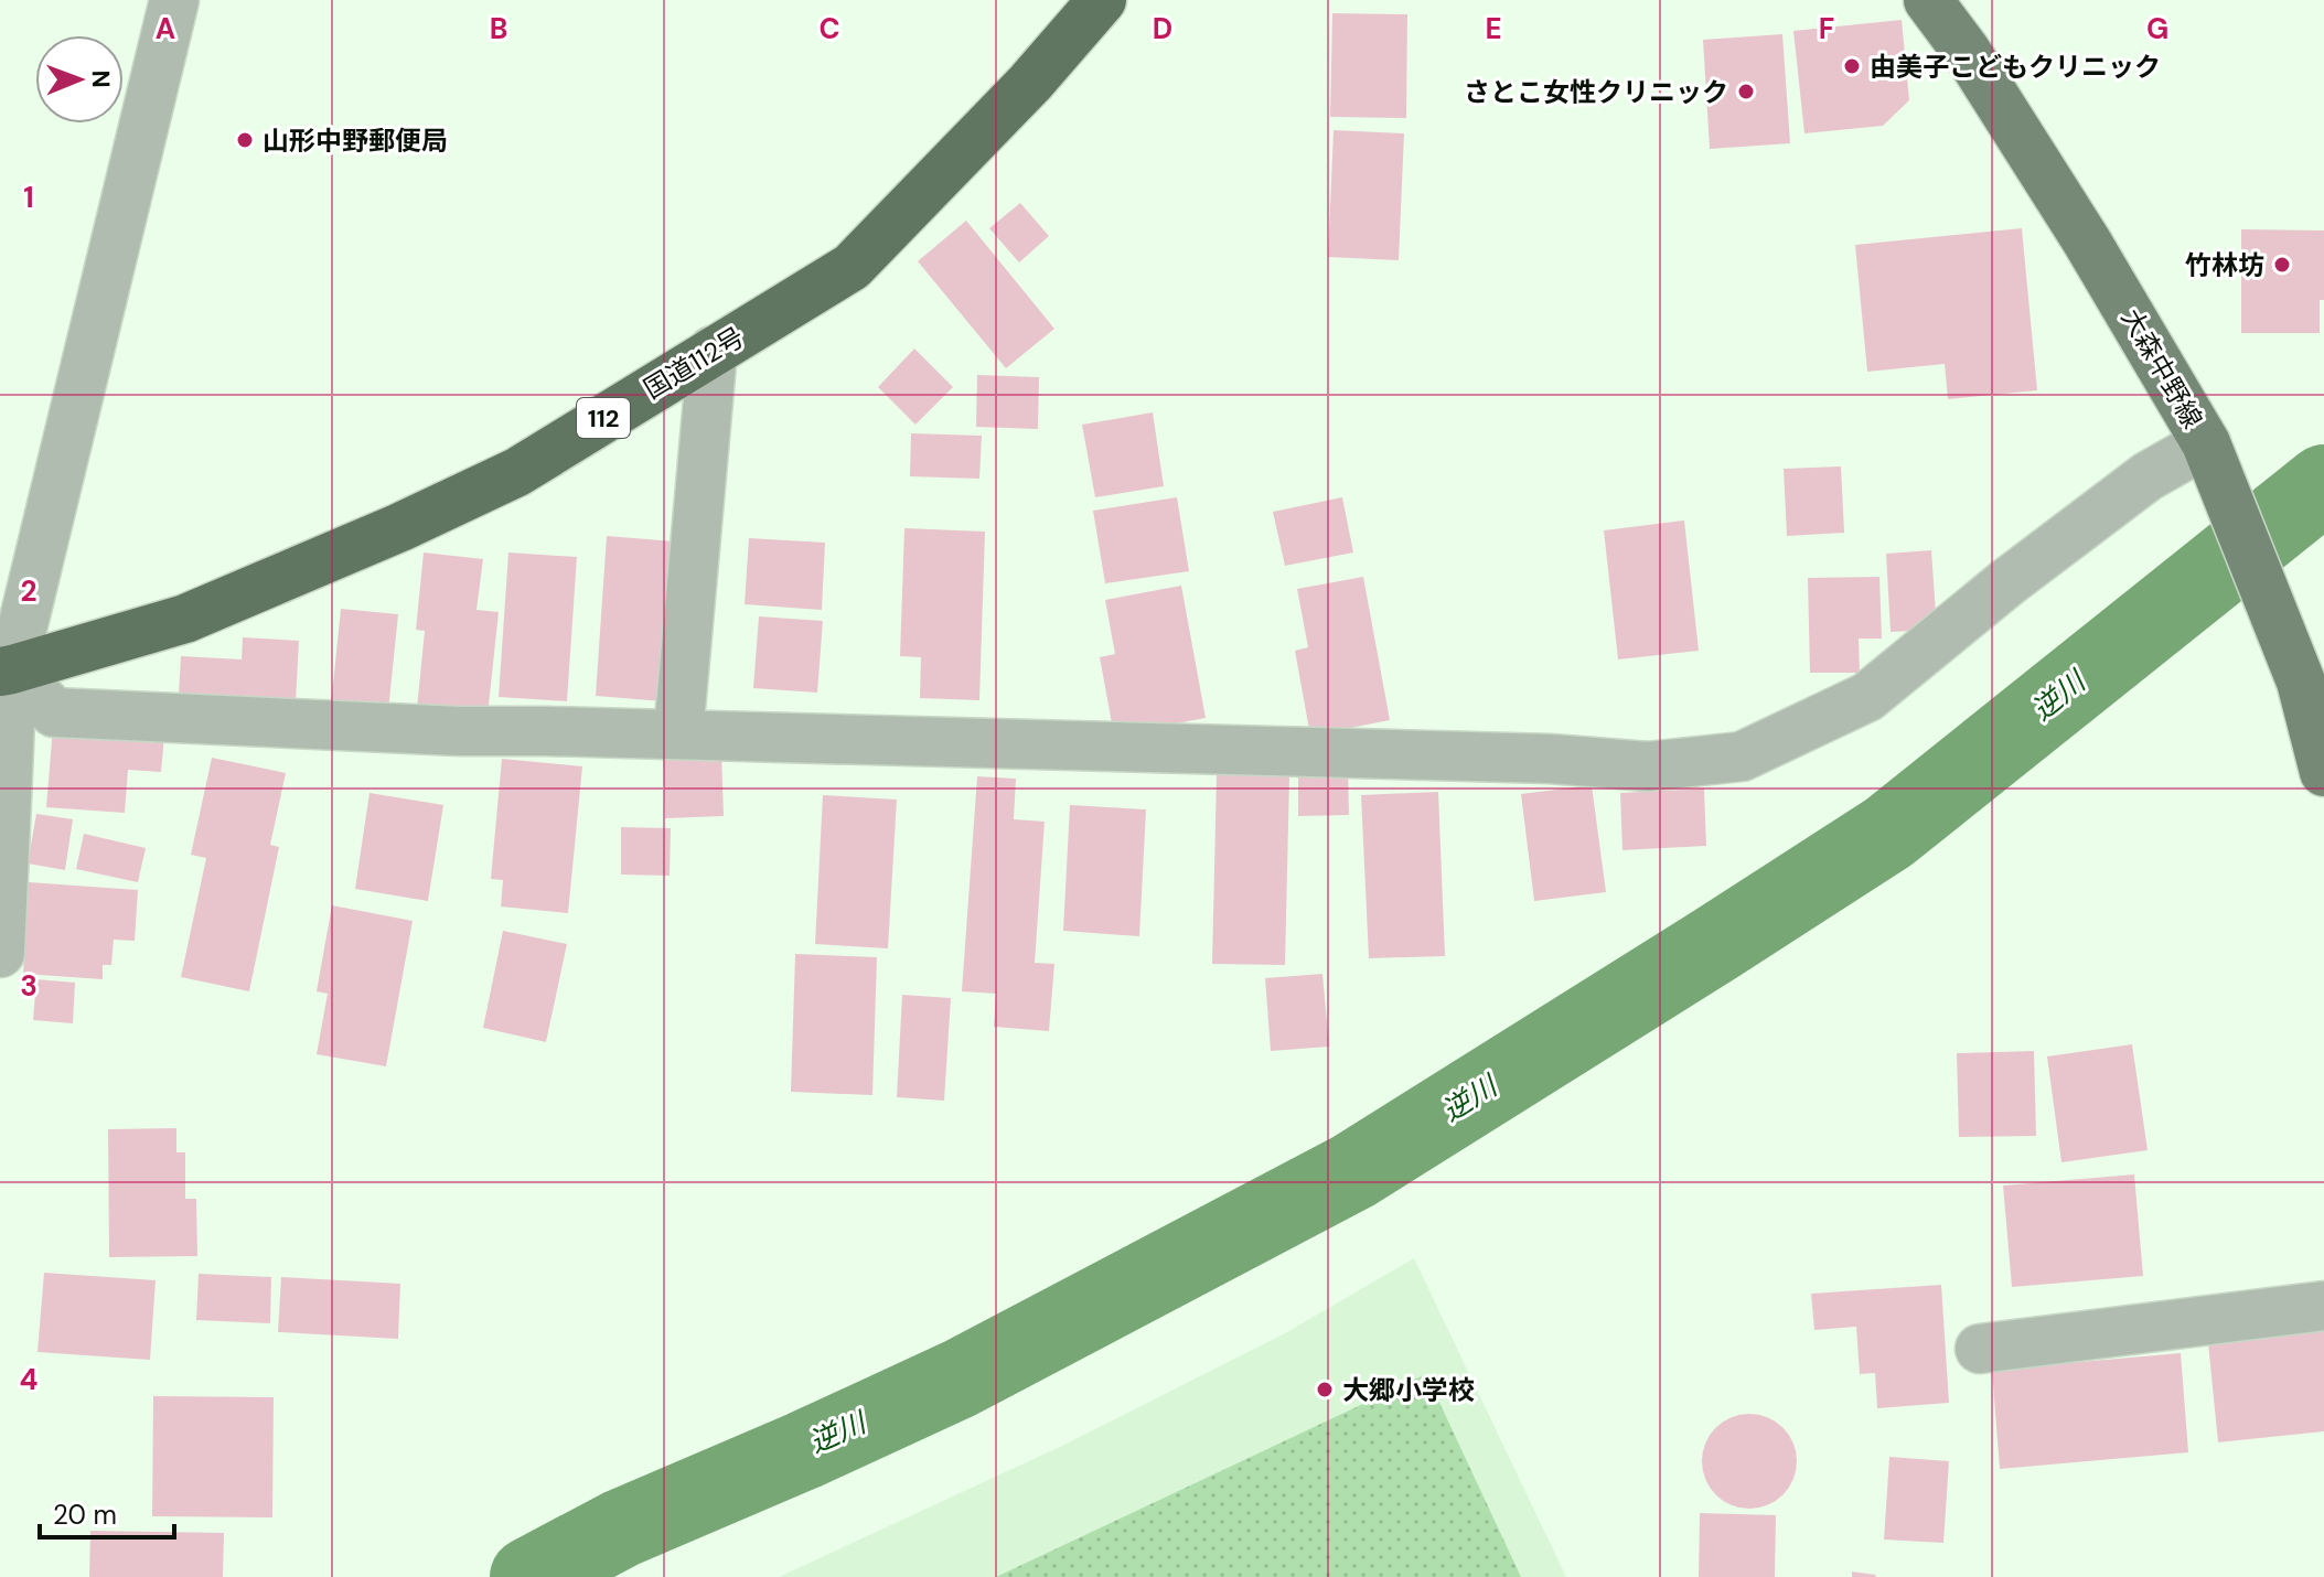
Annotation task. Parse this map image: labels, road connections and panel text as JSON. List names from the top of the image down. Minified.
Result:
{"streets":{"highway":["国道112号","112"],"main road":["大森中野線"]},"water":["逆川"],"places":["由美子こどもクリニック","さとこ女性クリニック","山形中野郵便局","竹林坊","大郷小学校"],"scale_bar":"20 m","north":"right","grid":{"columns":["A","B","C","D","E","F","G"],"rows":["1","2","3","4"]}}
